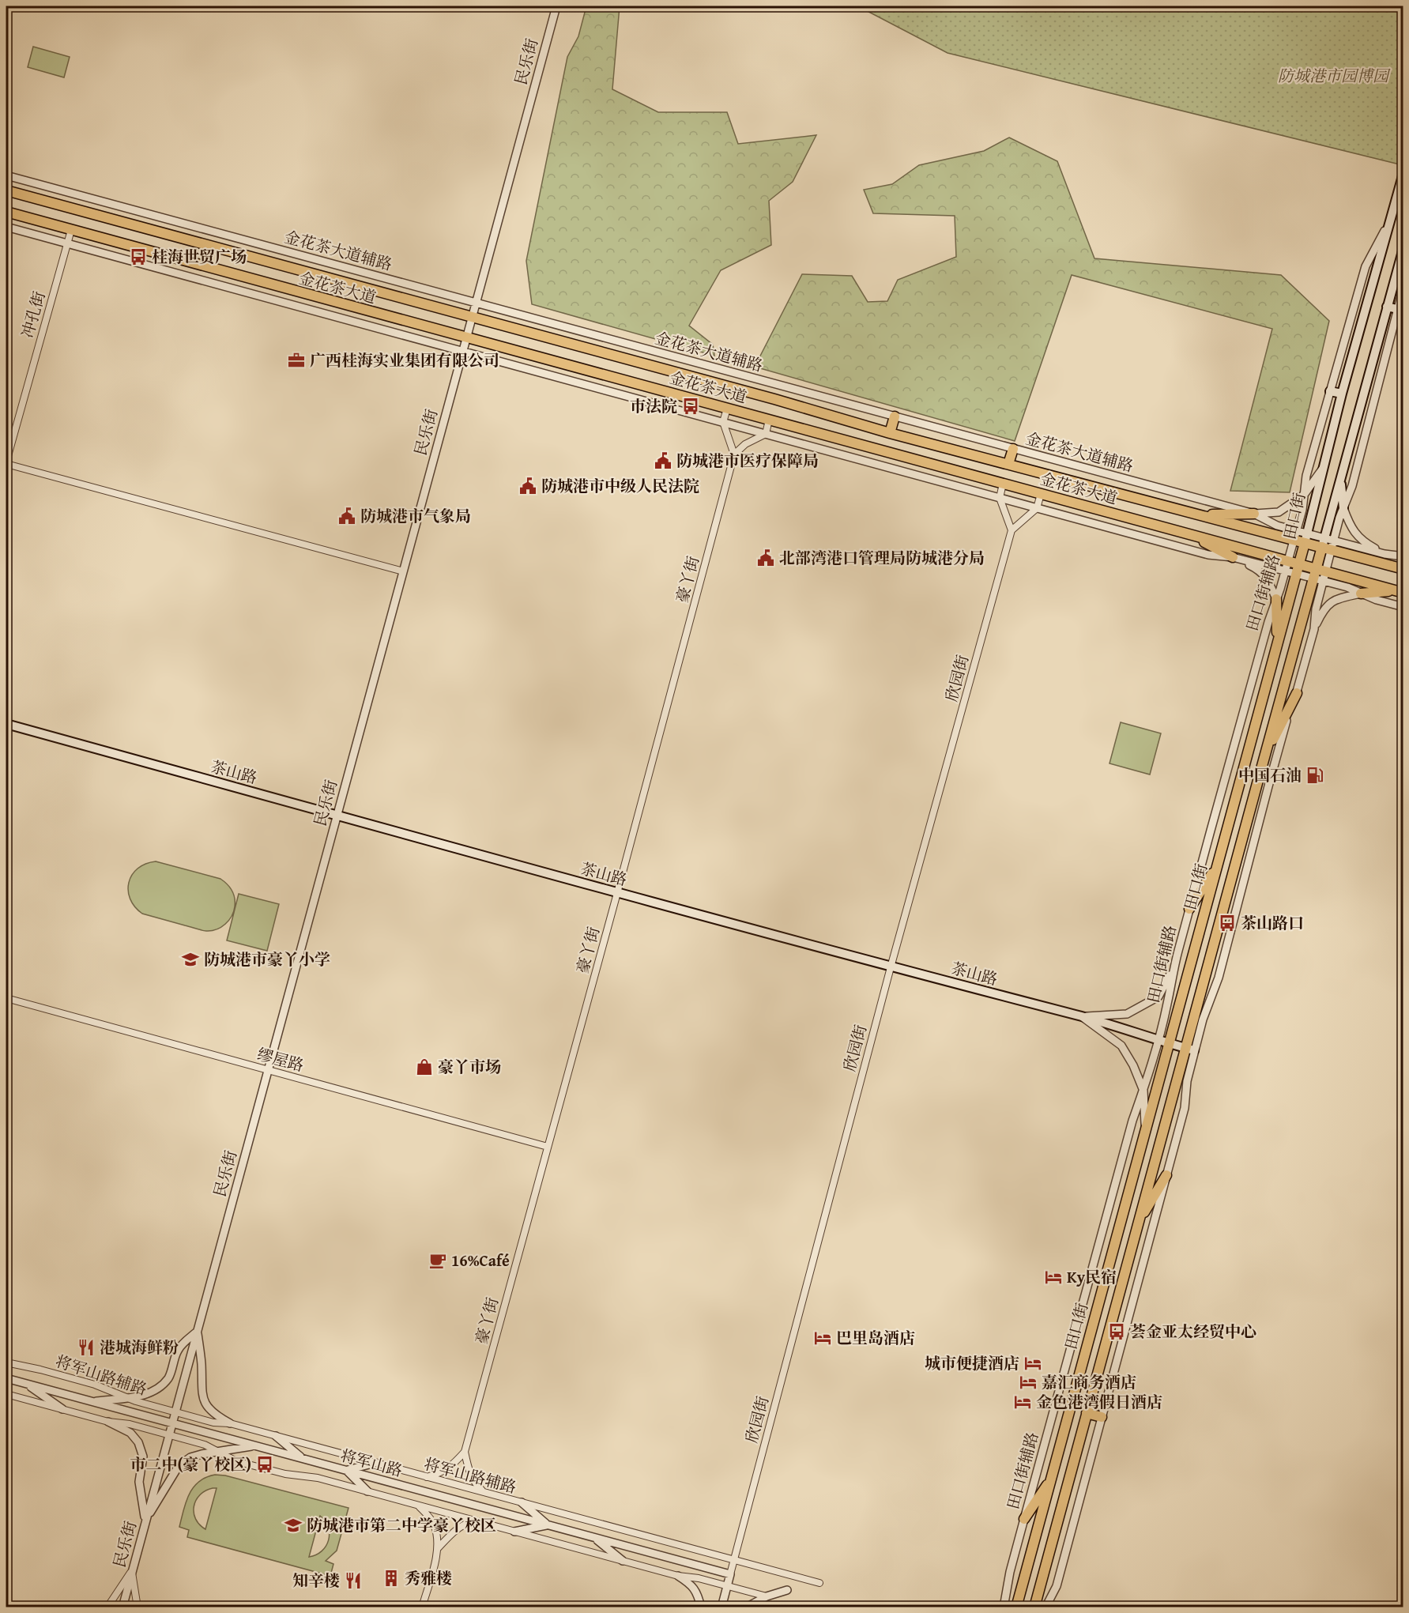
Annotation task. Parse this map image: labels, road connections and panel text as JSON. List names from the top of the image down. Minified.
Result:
{"streets":{"main road":["金花茶大道","田口街","茶山路"],"street":["民乐街","金花茶大道辅路","冲孔街","豪丫街","田口街辅路","欣园街","缪屋路","将军山路辅路","将军山路"]},"crossings":[["民乐街","金花茶大道辅路"],["民乐街","金花茶大道"],["民乐街","茶山路"],["民乐街","缪屋路"],["民乐街","将军山路辅路"],["民乐街","将军山路"],["金花茶大道辅路","金花茶大道"],["金花茶大道辅路","田口街辅路"],["金花茶大道","冲孔街"],["金花茶大道","田口街"],["金花茶大道","田口街辅路"],["田口街","田口街辅路"],["田口街","茶山路"],["豪丫街","茶山路"],["豪丫街","缪屋路"],["豪丫街","将军山路辅路"],["田口街辅路","茶山路"],["欣园街","茶山路"],["欣园街","将军山路辅路"],["欣园街","将军山路"]],"parks":["防城港市园博园"],"places":{"bus stop":["桂海世贸广场","巿法院","茶山路口","荟金亚太经贸中心","市二中(豪丫校区)"],"office":["广西桂海实业集团有限公司"],"public building":["防城港市医疗保障局","防城港市中级人民法院","防城港市气象局","北部湾港口管理局防城港分局"],"fuel station":["中国石油"],"school or university":["防城港市豪丫小学","防城港市第二中学豪丫校区"],"shop":["豪丫市场"],"cafe":["16%Café"],"hotel":["Ky民宿","巴里岛酒店","城市便捷酒店","嘉汇商务酒店","金色港湾假日酒店"],"restaurant":["港城海鲜粉","知辛楼"],"building":["秀雅楼"]}}
